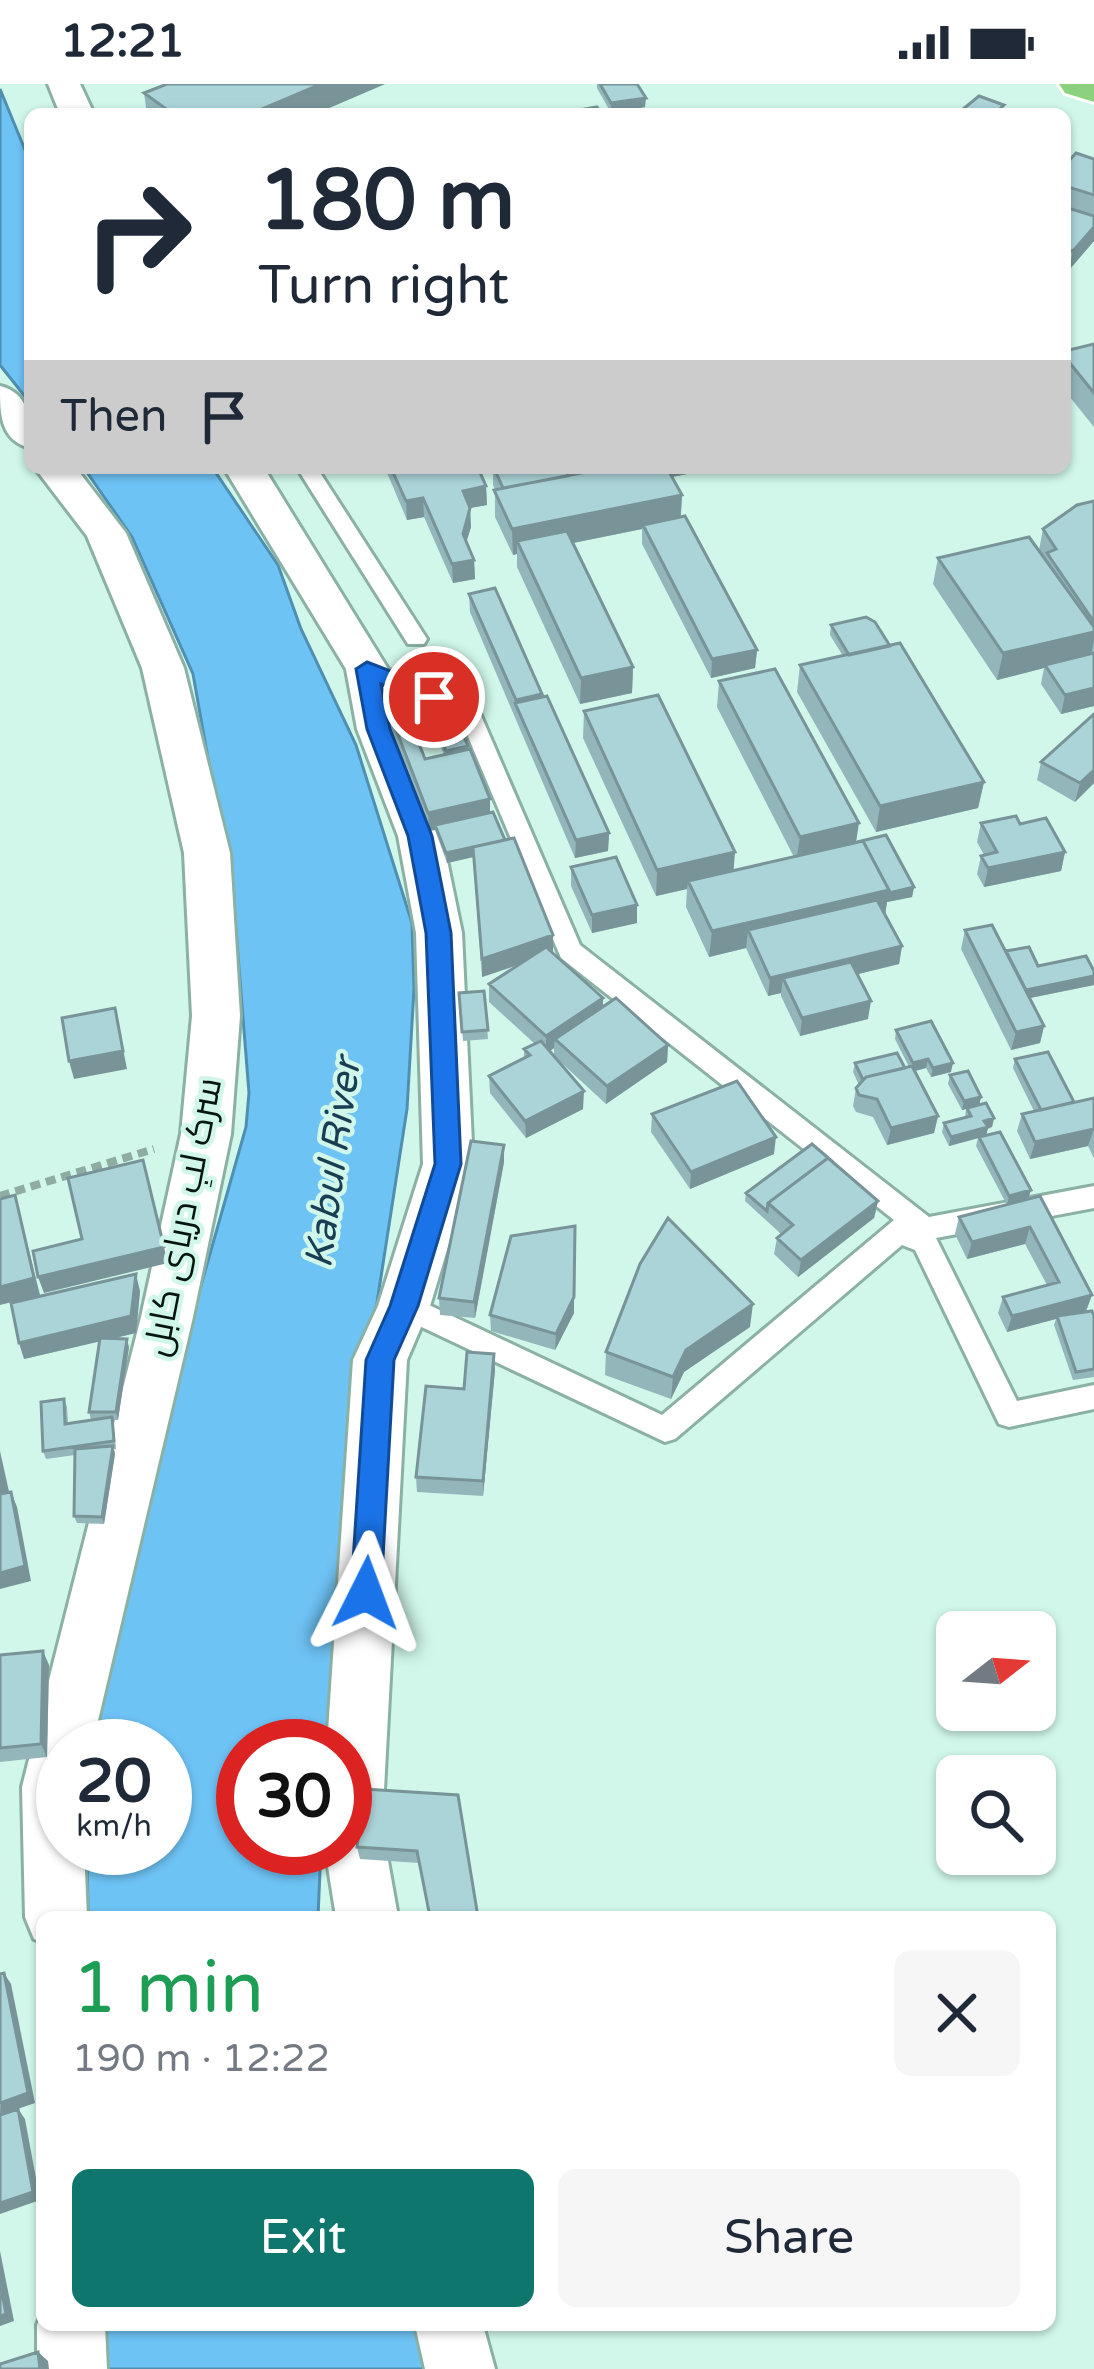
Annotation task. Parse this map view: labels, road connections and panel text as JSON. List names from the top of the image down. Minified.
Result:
{"streets":{"street":["سرک لبِ دریای کابل"]},"water":["Kabul River"],"north":"right","page":{"status":"12:21","turn":["180 m","Turn right"],"then":"Then","speed":"20 km/h","limit":"30","heading":["1 min","190 m · 12:22"],"buttons":["Exit","Share"]}}
